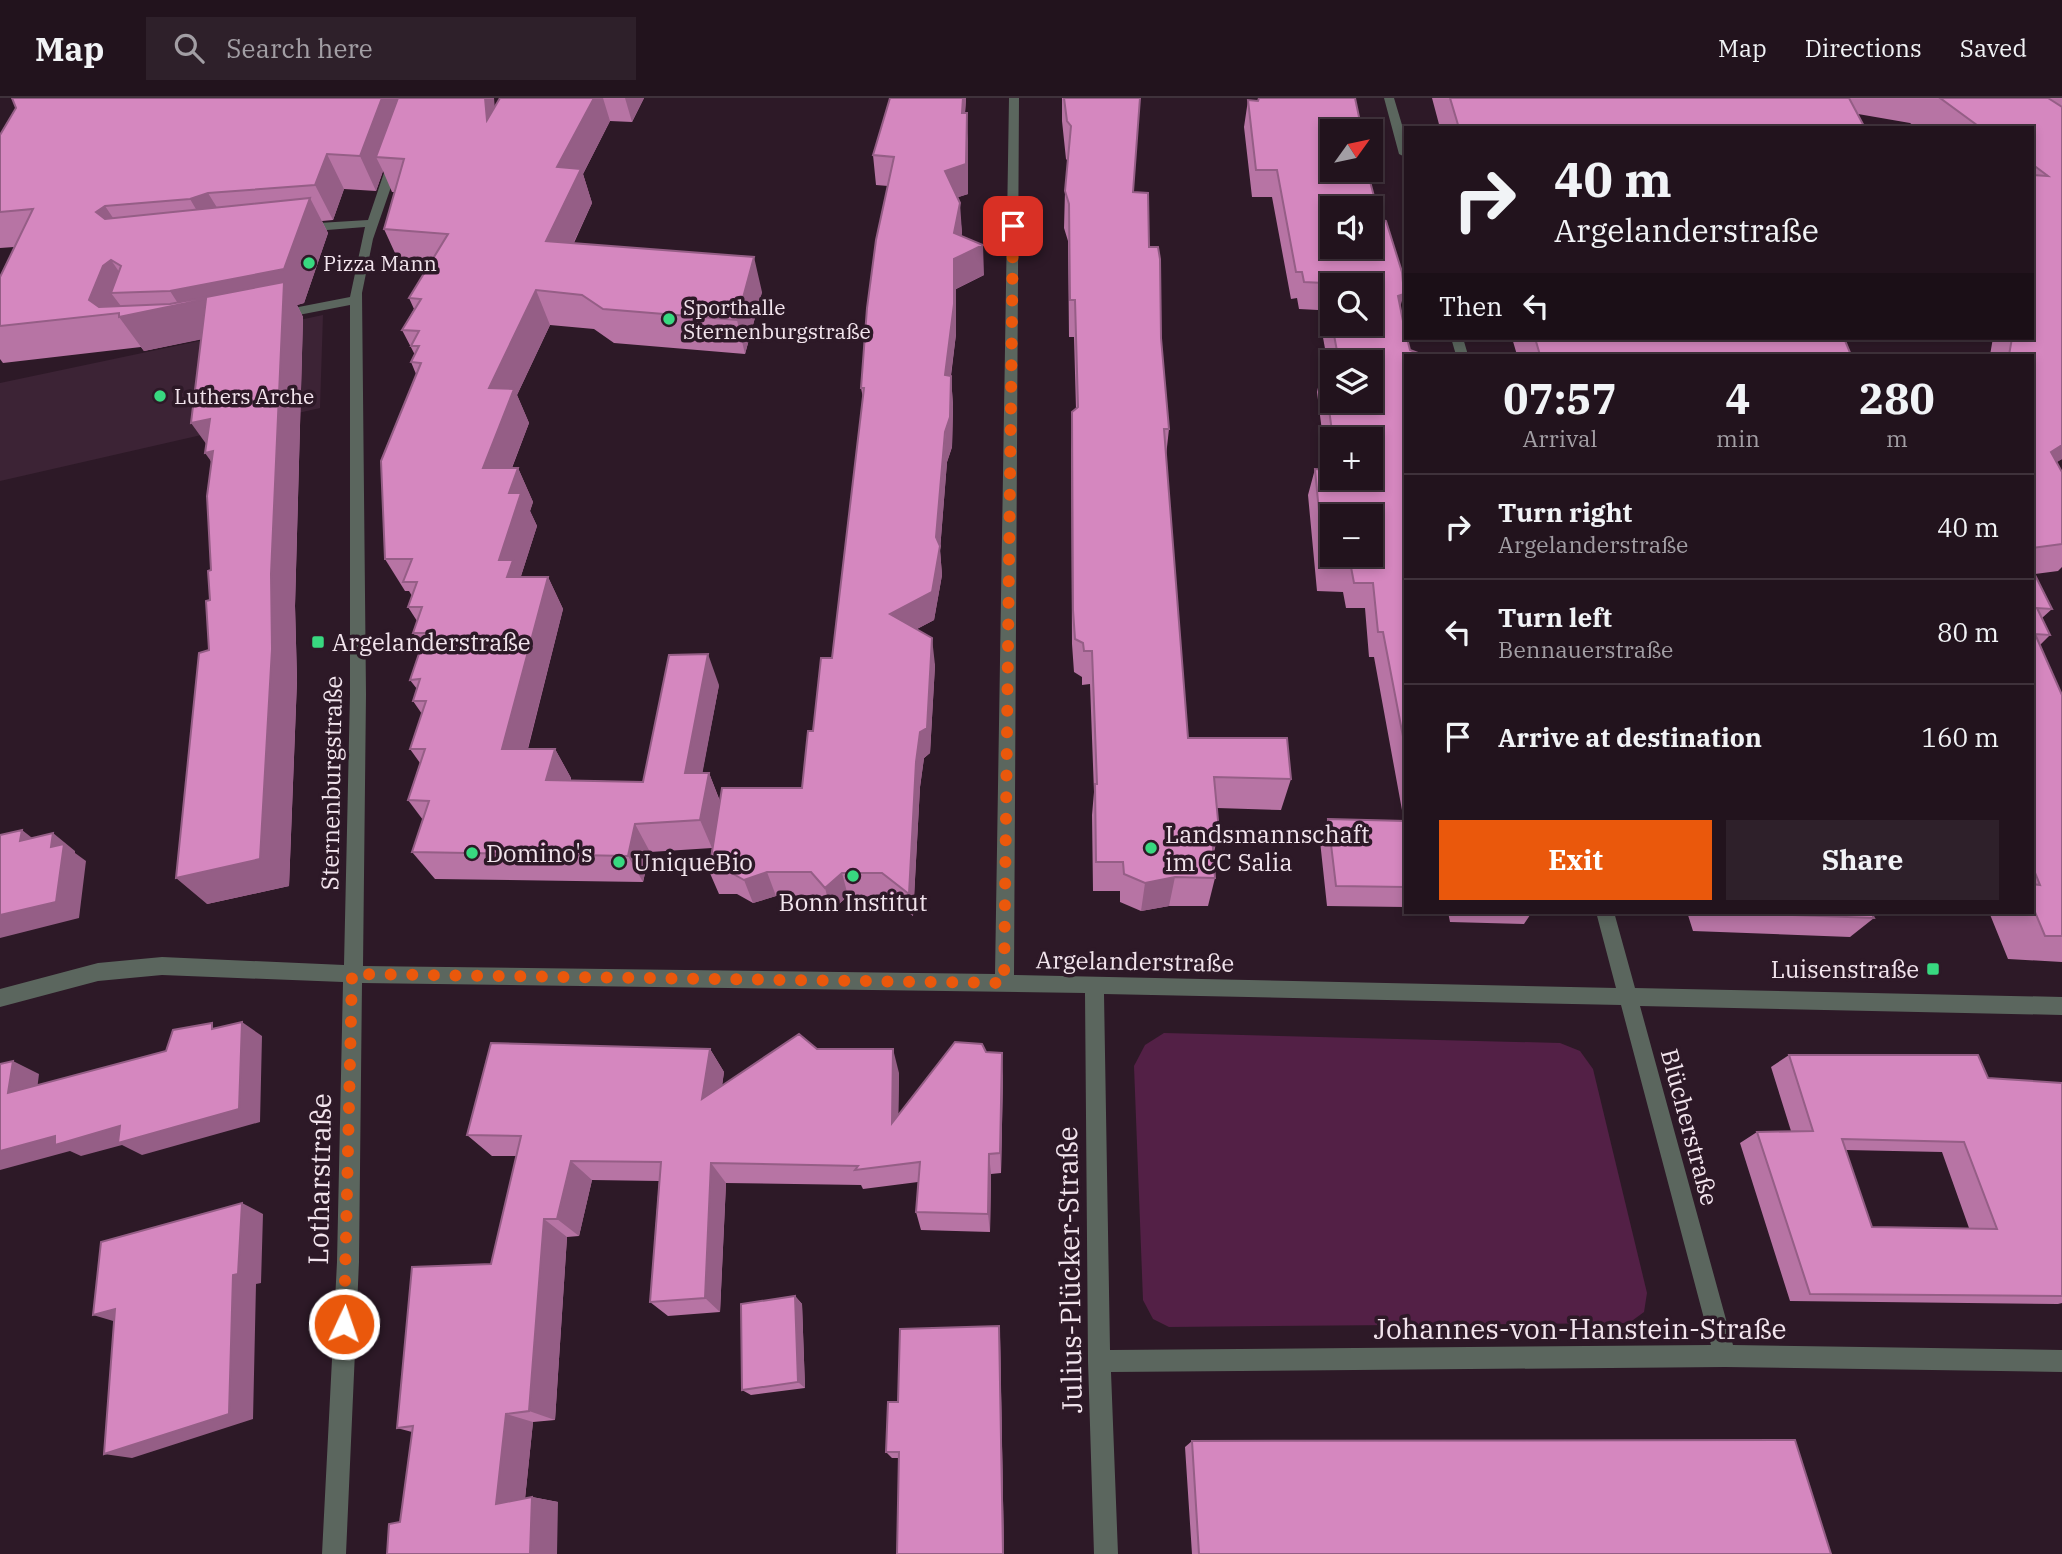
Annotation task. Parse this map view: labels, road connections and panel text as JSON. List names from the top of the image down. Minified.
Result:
{"streets":{"street":["Sternenburgstraße","Argelanderstraße","Blücherstraße","Lotharstraße","Julius-Plücker-Straße","Johannes-von-Hanstein-Straße"]},"crossings":[["Sternenburgstraße","Argelanderstraße"],["Sternenburgstraße","Lotharstraße"],["Argelanderstraße","Blücherstraße"],["Argelanderstraße","Lotharstraße"],["Argelanderstraße","Julius-Plücker-Straße"],["Blücherstraße","Johannes-von-Hanstein-Straße"],["Julius-Plücker-Straße","Johannes-von-Hanstein-Straße"]],"places":{"other":["Pizza Mann","Sporthalle Sternenburgstraße","Luthers Arche","Landsmannschaft im CC Salia","Domino's","UniqueBio","Bonn Institut"],"transit":["Argelanderstraße","Luisenstraße"]},"north":"top right","page":{"header":"Map","search":"Search here","nav":["Map","Directions","Saved"],"map_buttons":["+","−"],"turn":["40 m","Argelanderstraße"],"then":"Then","eta":["07:57","Arrival","4","min","280","m"],"list":[{"name":"Turn right","note":"Argelanderstraße","value":"40 m"},{"name":"Turn left","note":"Bennauerstraße","value":"80 m"},{"name":"Arrive at destination","value":"160 m"}],"buttons":["Exit","Share"]}}
